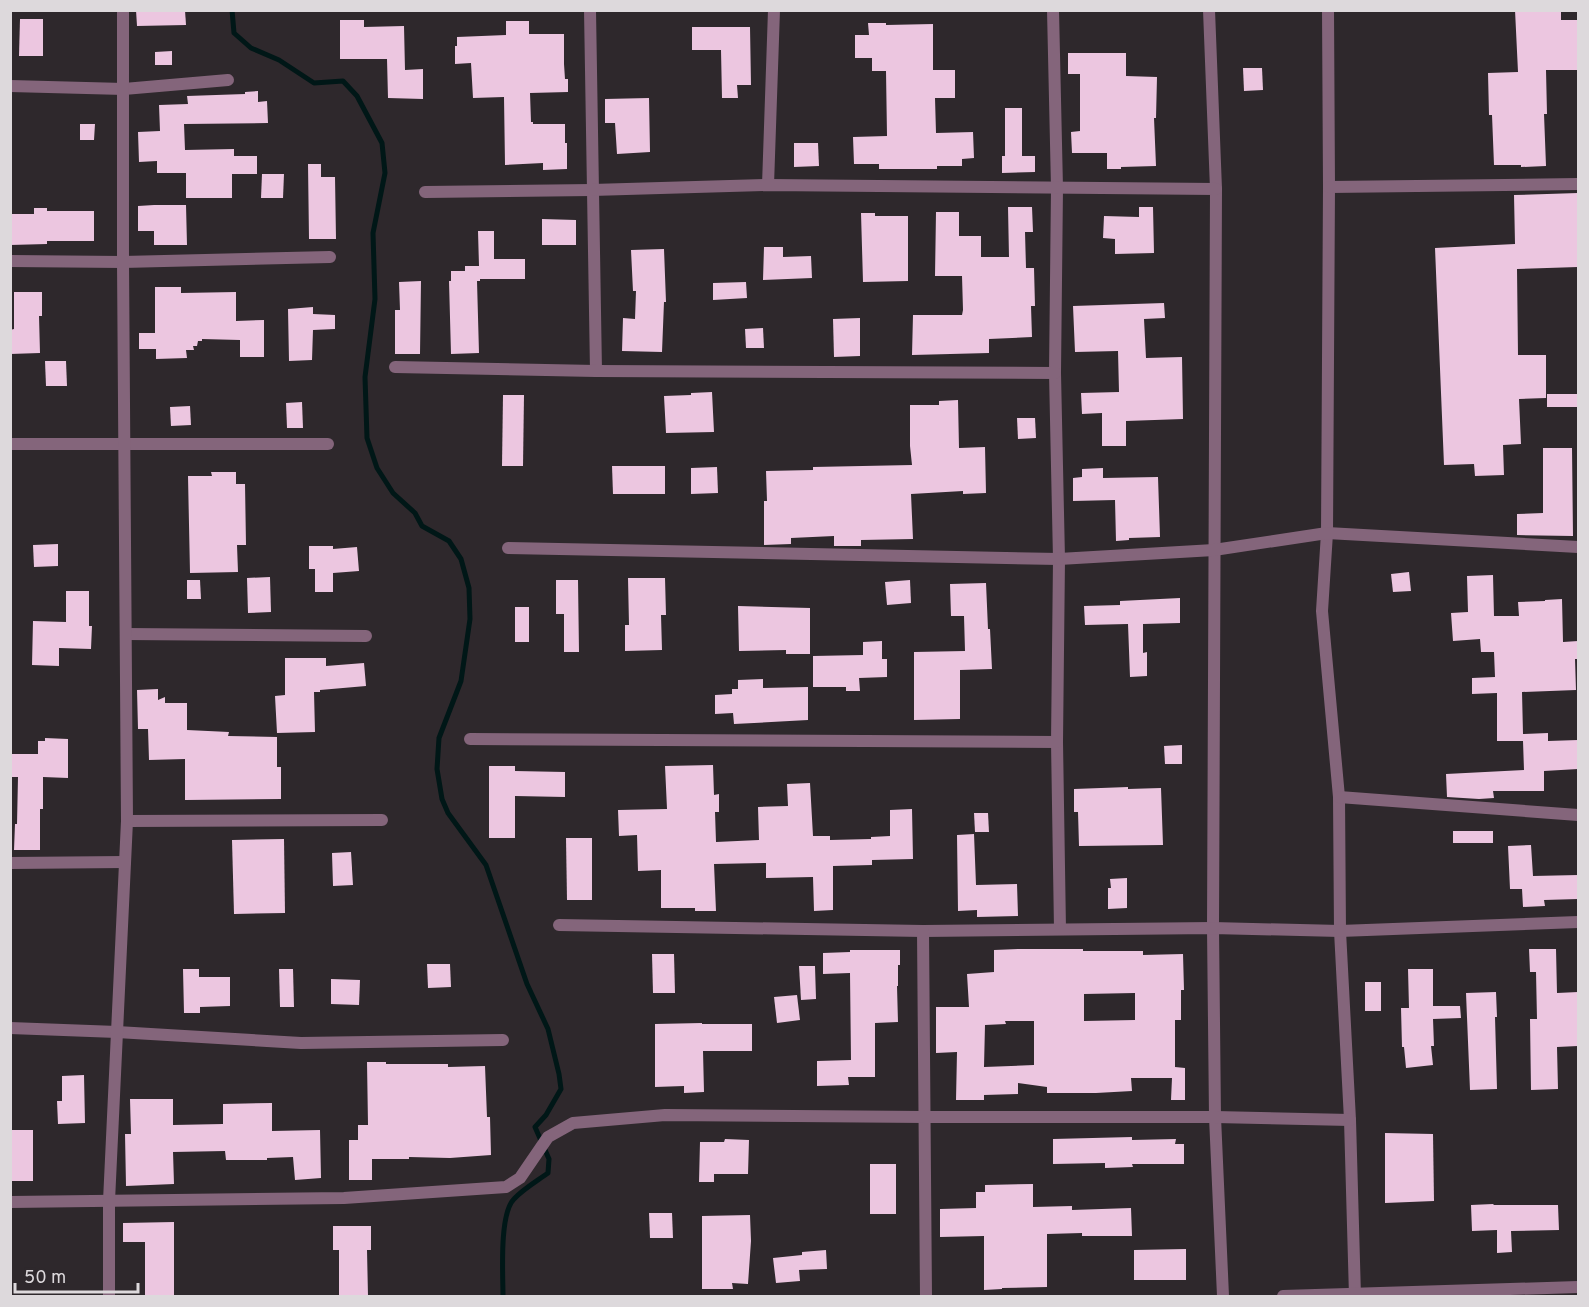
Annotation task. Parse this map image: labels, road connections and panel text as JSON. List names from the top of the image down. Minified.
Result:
{"scale_bar":"50 m"}
